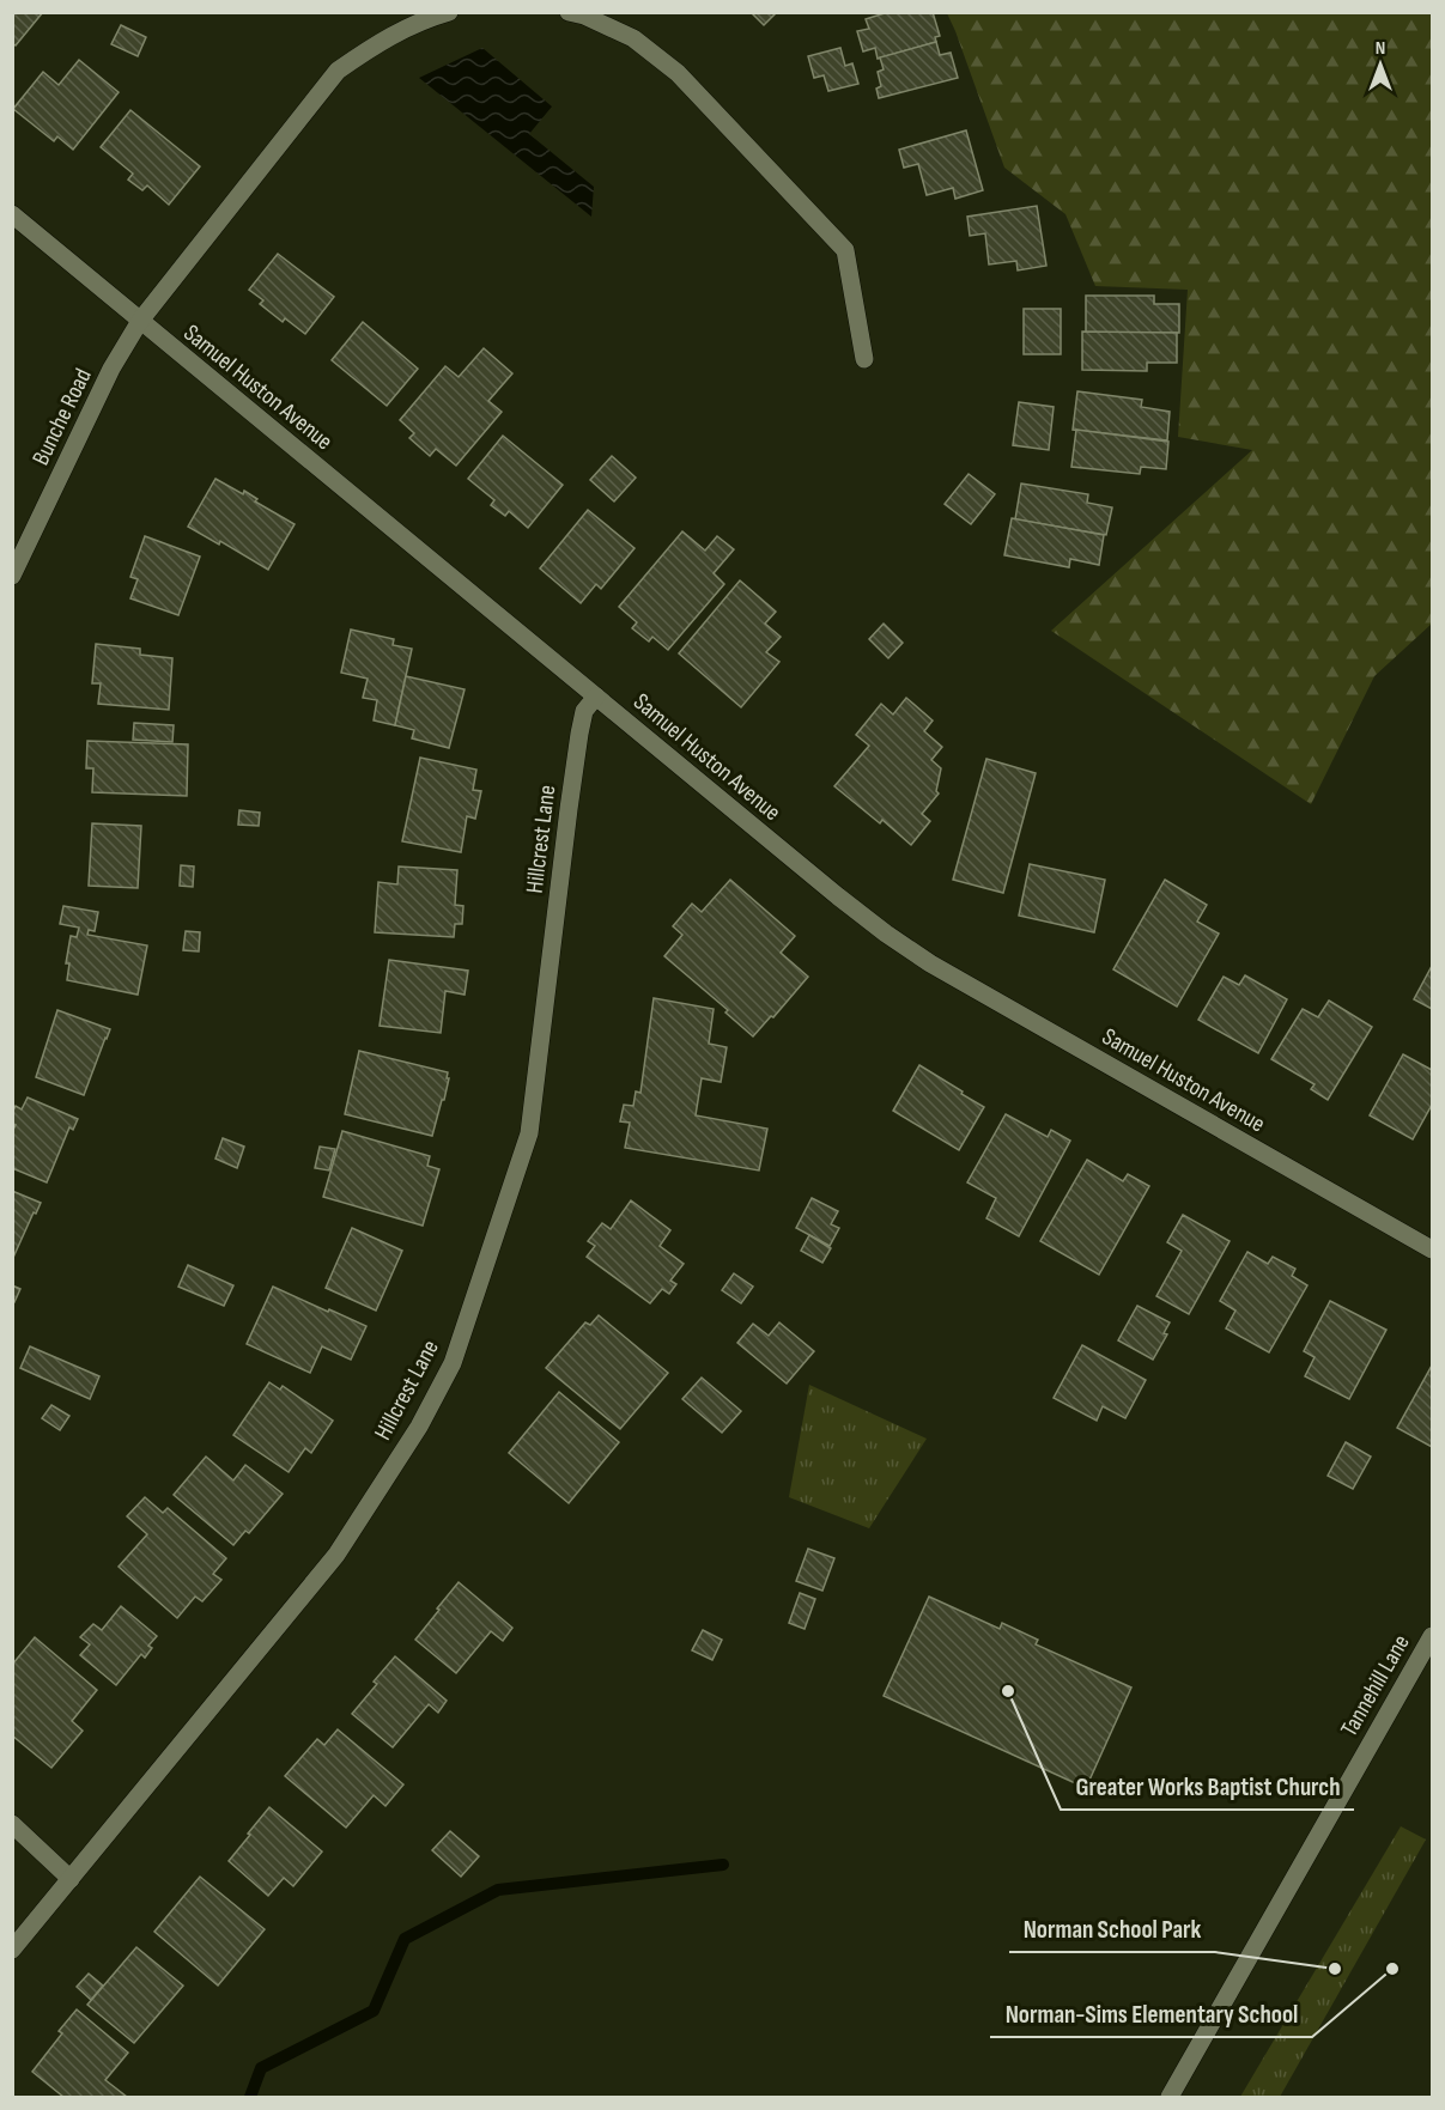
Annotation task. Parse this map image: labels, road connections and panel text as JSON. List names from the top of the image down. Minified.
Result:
{"streets":{"street":["Samuel Huston Avenue","Bunche Road","Hillcrest Lane","Tannehill Lane"]},"crossings":[["Samuel Huston Avenue","Bunche Road"],["Samuel Huston Avenue","Hillcrest Lane"]],"places":["Greater Works Baptist Church","Norman School Park","Norman-Sims Elementary School"],"north":"top"}
